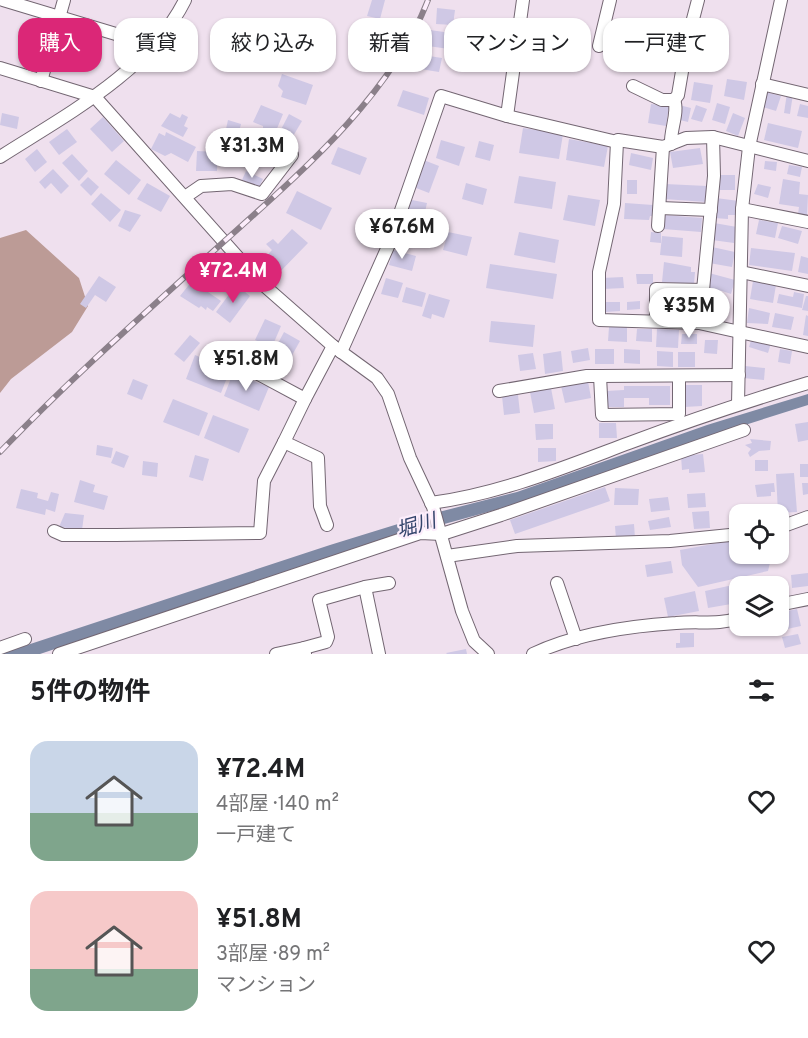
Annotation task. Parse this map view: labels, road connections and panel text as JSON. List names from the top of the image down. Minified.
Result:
{"water":["堀川"],"page":{"chip":["購入","賃貸","絞り込み","新着","マンション","一戸建て"],"price":["¥31.3M","¥67.6M","¥72.4M","¥35M","¥51.8M"],"heading":"5件の物件","list":[{"name":"¥72.4M","note":"4部屋 · 140 m² · 一戸建て"},{"name":"¥51.8M","note":"3部屋 · 89 m² · マンション"}]}}
